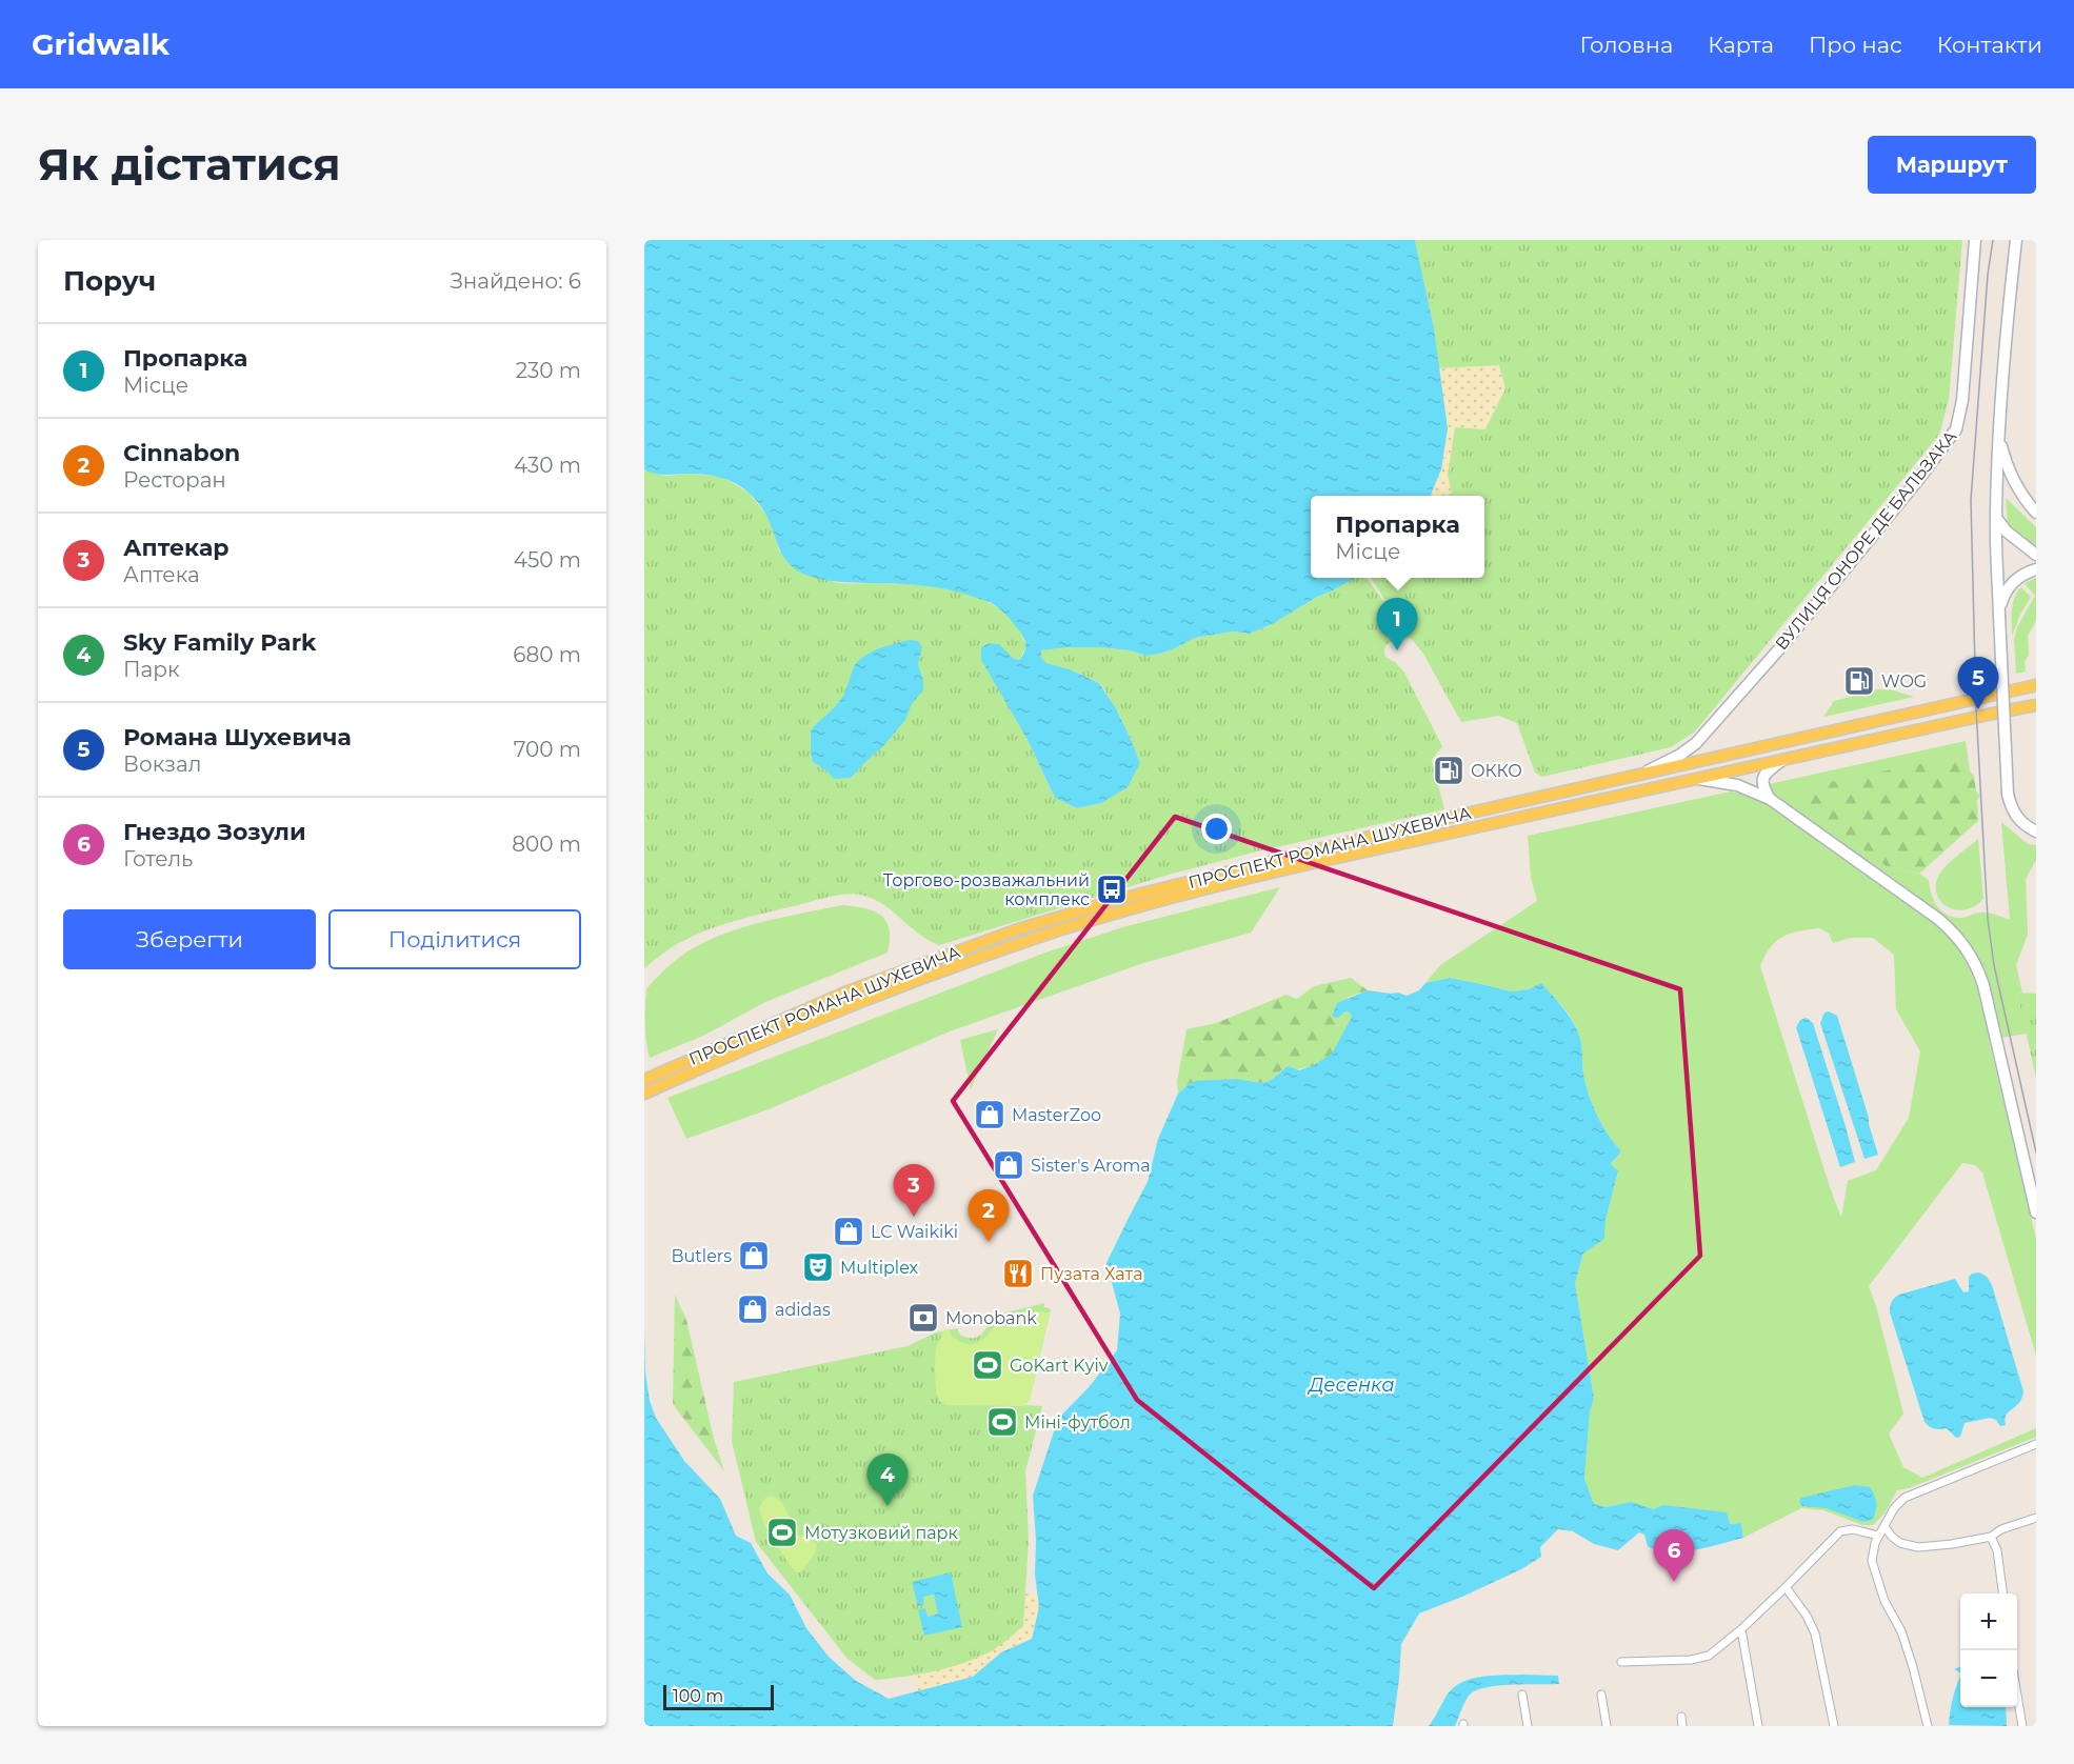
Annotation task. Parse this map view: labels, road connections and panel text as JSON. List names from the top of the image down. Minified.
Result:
{"streets":{"main road":["ВУЛИЦЯ ОНОРЕ ДЕ БАЛЬЗАКА","ПРОСПЕКТ РОМАНА ШУХЕВИЧА"]},"crossings":[["ВУЛИЦЯ ОНОРЕ ДЕ БАЛЬЗАКА","ПРОСПЕКТ РОМАНА ШУХЕВИЧА"]],"water":["Десенка"],"places":{"fuel station":["WOG","ОККО"],"bus stop":["Торгово-розважальний комплекс"],"shop":["MasterZoo","Sister's Aroma","LC Waikiki","Butlers","adidas"],"theatre":["Multiplex"],"restaurant":["Пузата Хата"],"bank":["Monobank"],"sports":["GoKart Kyiv","Міні-футбол","Мотузковий парк"]},"scale_bar":"100 m","page":{"header":"Gridwalk","nav":["Головна","Карта","Про нас","Контакти"],"buttons":["Маршрут",["Зберегти","Поділитися"]],"title":"Як дістатися","heading":["Поруч","Знайдено: 6"],"list":[{"mark":"1","name":"Пропарка","note":"Місце","value":"230 m"},{"mark":"2","name":"Cinnabon","note":"Ресторан","value":"430 m"},{"mark":"3","name":"Аптекар","note":"Аптека","value":"450 m"},{"mark":"4","name":"Sky Family Park","note":"Парк","value":"680 m"},{"mark":"5","name":"Романа Шухевича","note":"Вокзал","value":"700 m"},{"mark":"6","name":"Гнездо Зозули","note":"Готель","value":"800 m"}],"popup":["Пропарка","Місце"],"pins":["1","5","3","2","4","6"],"map_buttons":["+","−"],"scale":"100 m"}}
